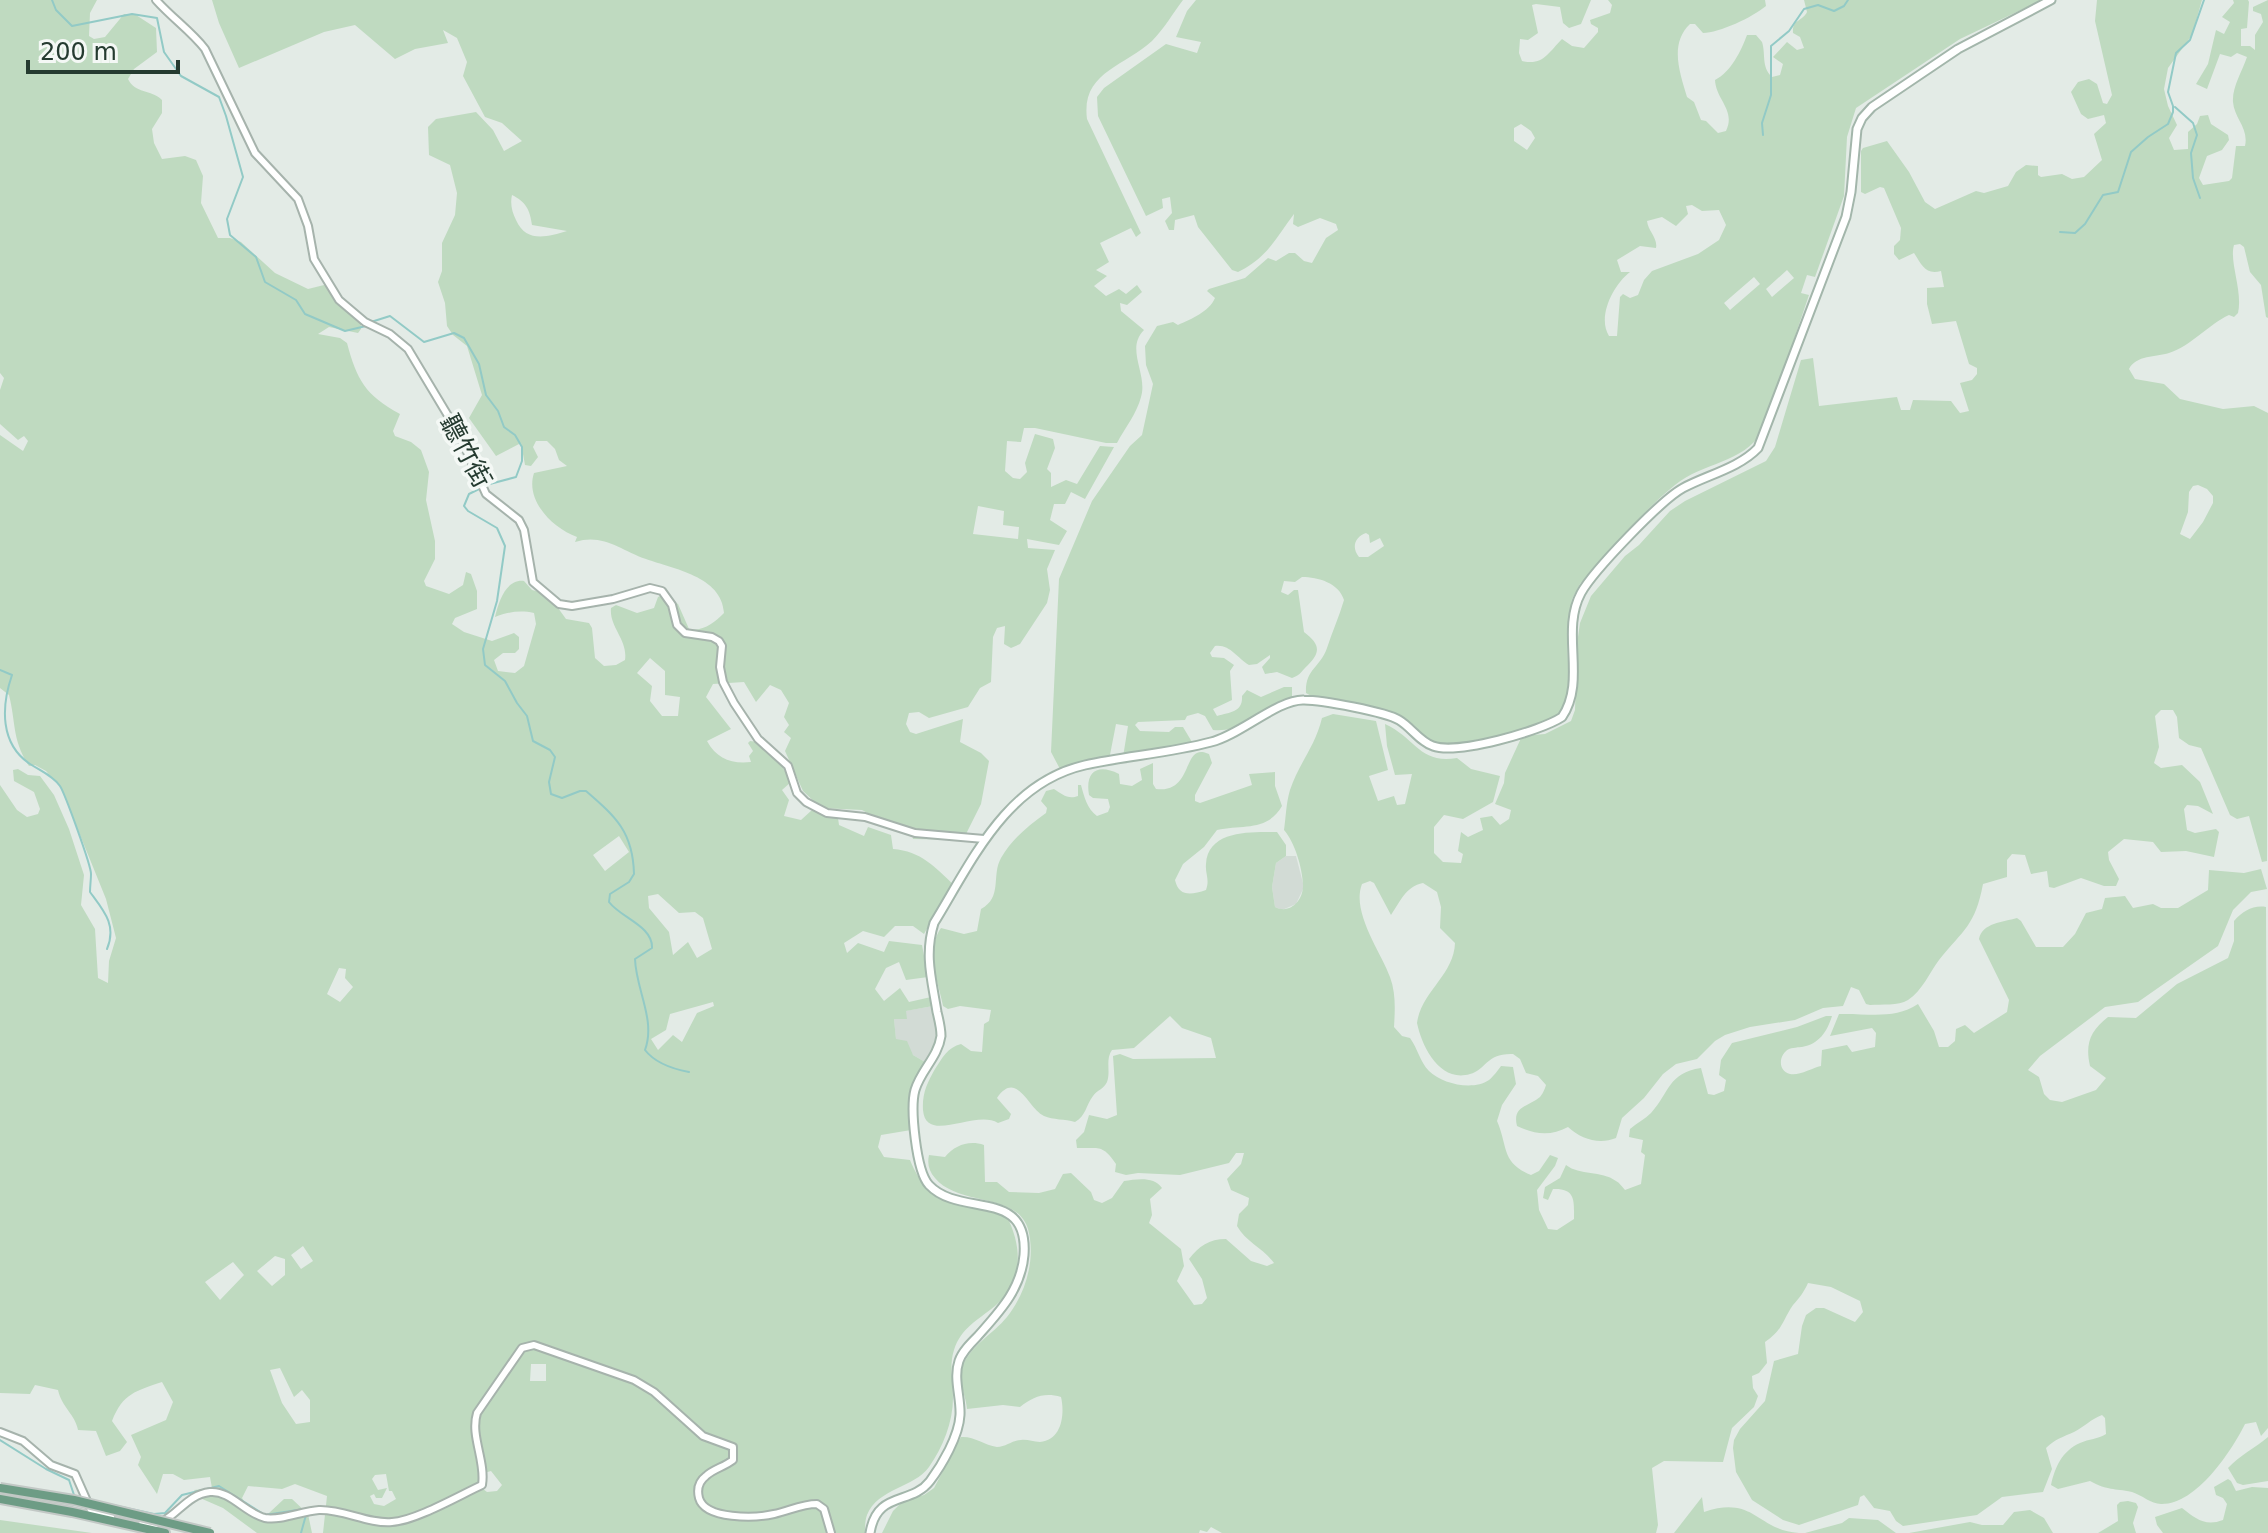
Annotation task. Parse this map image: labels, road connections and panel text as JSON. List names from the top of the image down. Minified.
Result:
{"streets":{"street":["聽竹街"]},"scale_bar":"200 m"}
